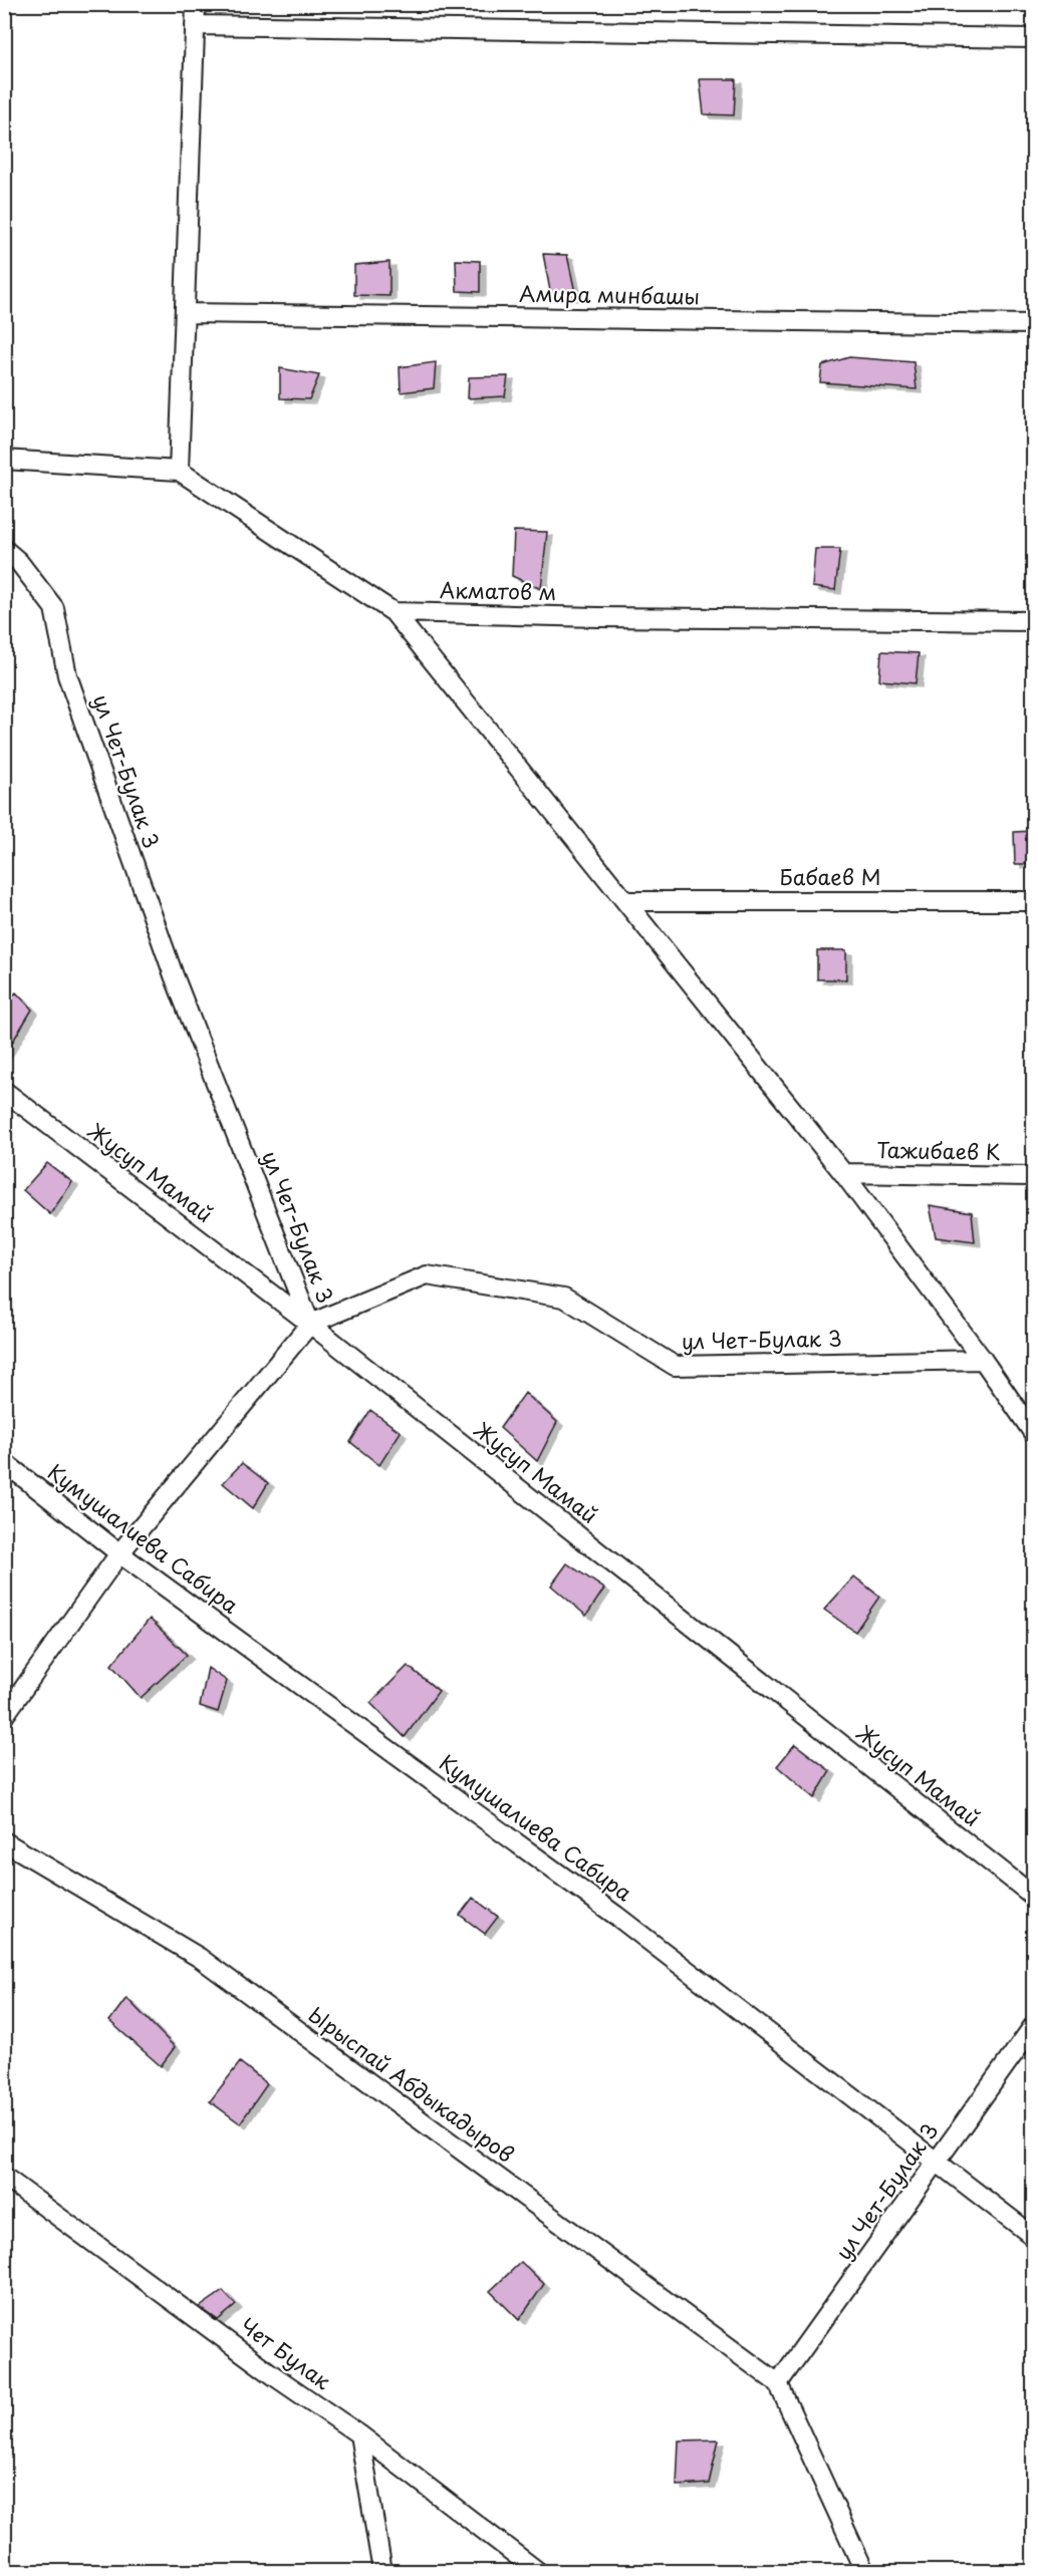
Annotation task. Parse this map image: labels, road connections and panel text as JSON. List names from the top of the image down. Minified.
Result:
{"streets":{"street":["Амира минбашы","Акматов м","ул Чет-Булак 3","Бабаев М","Тажибаев К","Жусуп Мамай","Кумушалиева Сабира","Ырыспай Абдыкадыров","Чет Булак"]},"crossings":[["ул Чет-Булак 3","Жусуп Мамай"],["ул Чет-Булак 3","Кумушалиева Сабира"],["ул Чет-Булак 3","Ырыспай Абдыкадыров"]]}
